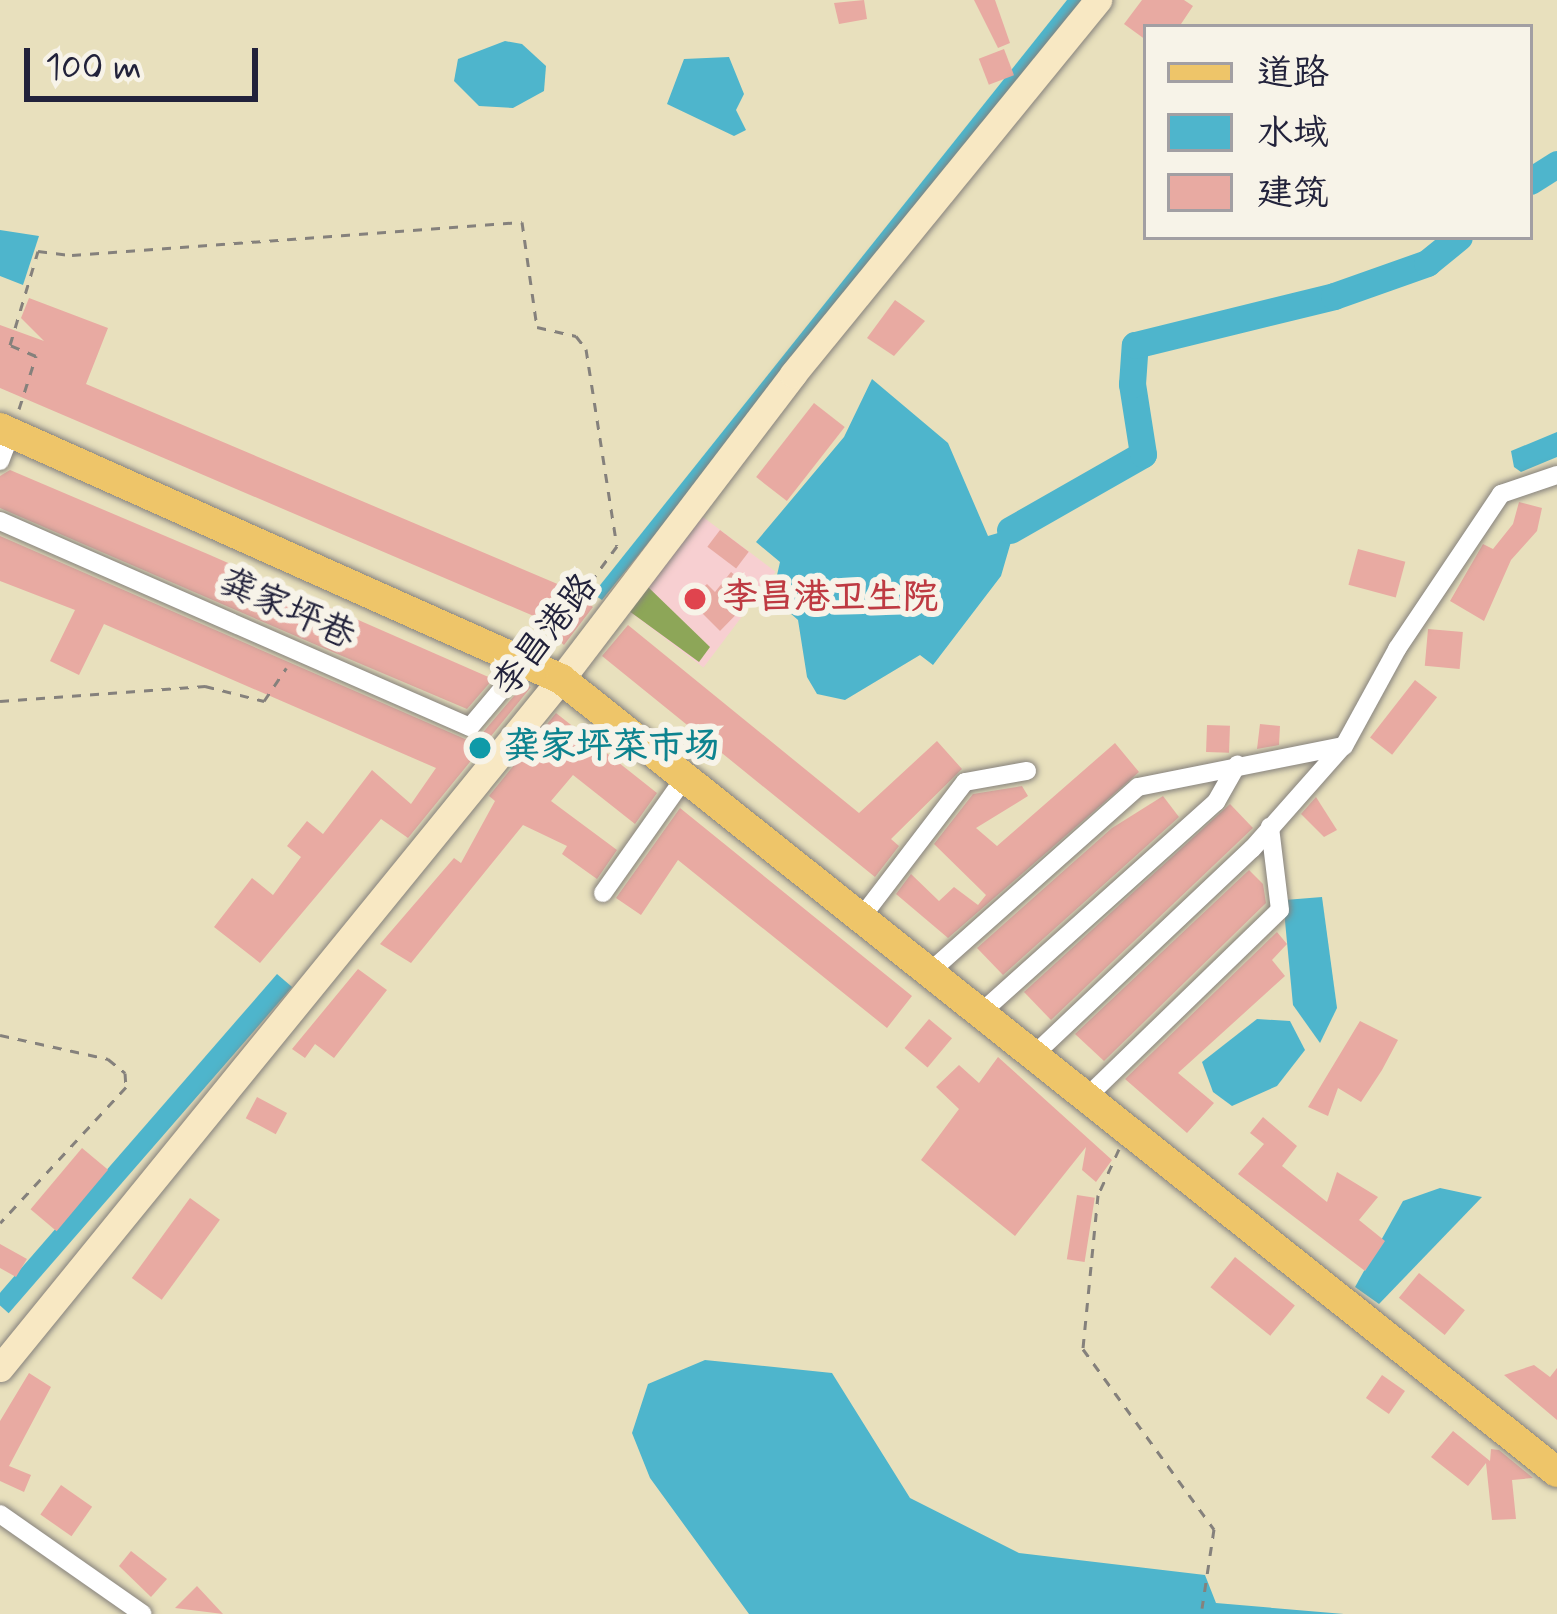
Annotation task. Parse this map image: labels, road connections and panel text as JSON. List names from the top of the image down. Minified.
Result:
{"streets":{"street":["龚家坪巷","李昌港路"]},"places":["李昌港卫生院","龚家坪菜市场"],"legend":["道路","水域","建筑"],"scale_bar":"100 m"}
